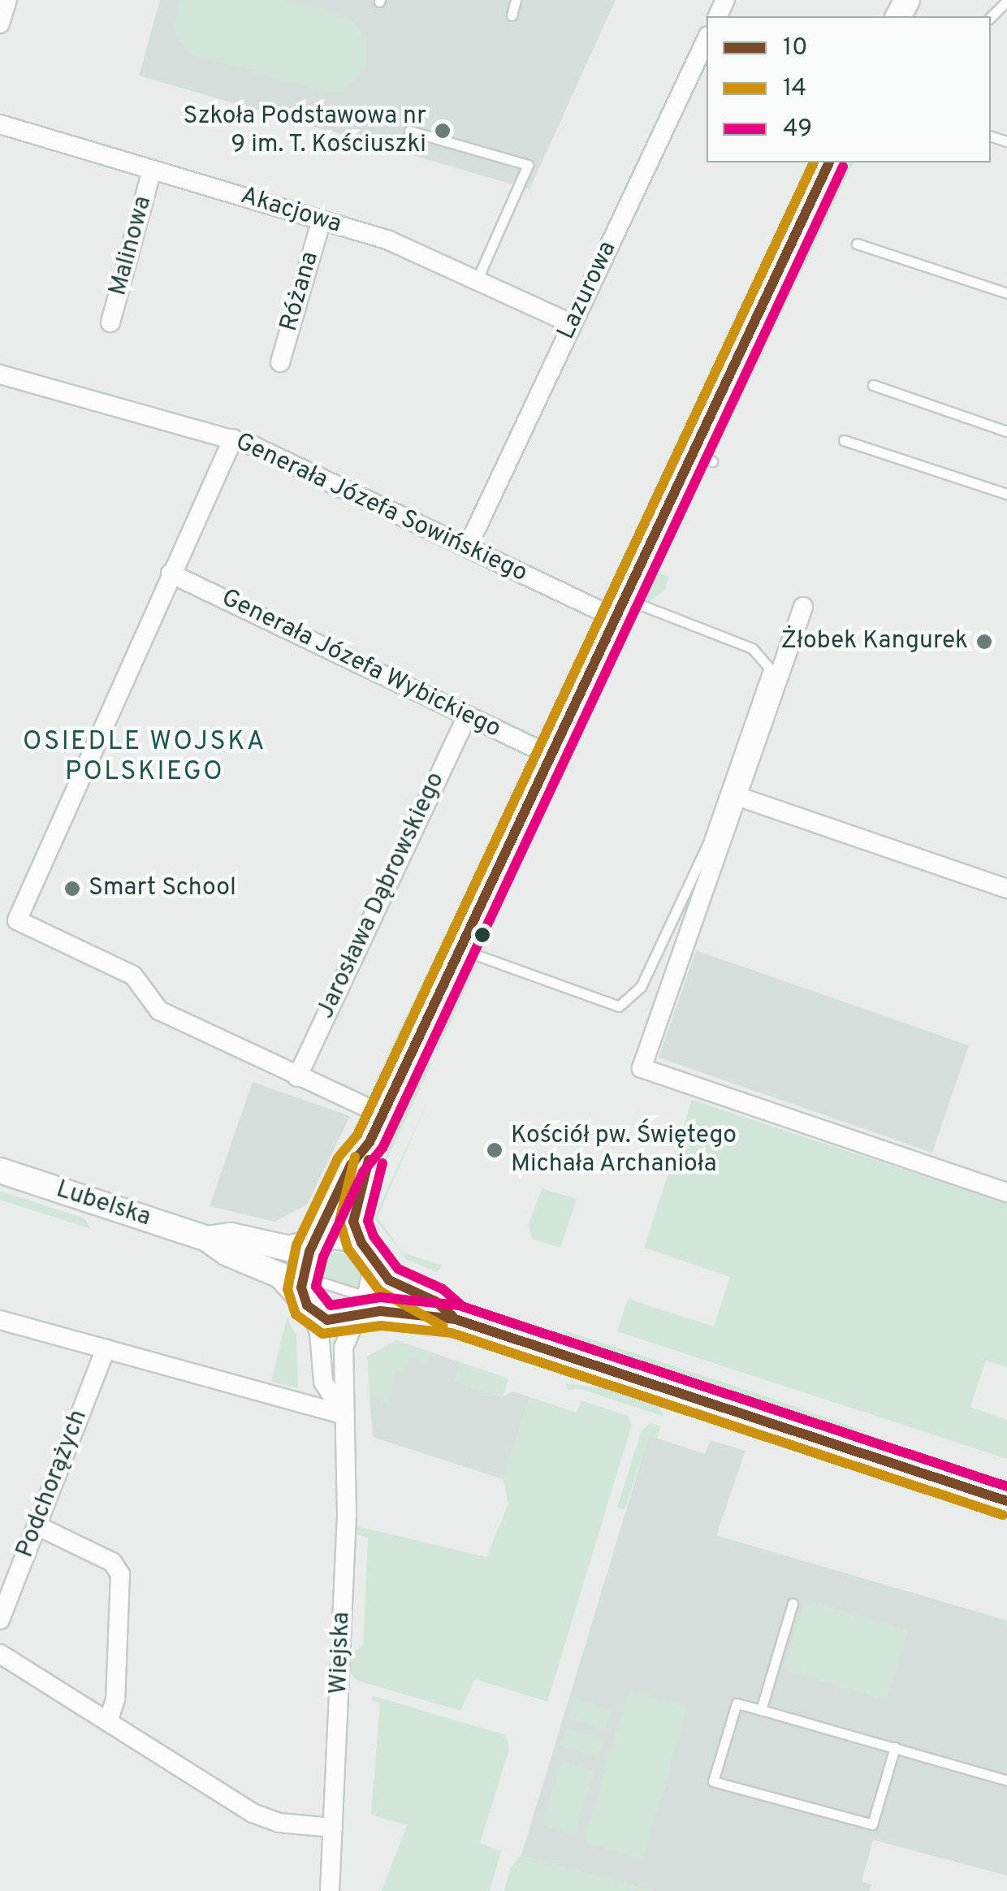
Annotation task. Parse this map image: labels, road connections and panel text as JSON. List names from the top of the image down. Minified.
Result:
{"streets":{"street":["Akacjowa","Malinowa","Lazurowa","Różana","Generała Józefa Sowińskiego","Generała Józefa Wybickiego","Jarosława Dąbrowskiego","Lubelska","Podchorążych","Wiejska"]},"crossings":[["Akacjowa","Malinowa"],["Akacjowa","Lazurowa"],["Akacjowa","Różana"],["Lazurowa","Generała Józefa Sowińskiego"],["Generała Józefa Wybickiego","Jarosława Dąbrowskiego"]],"districts":["OSIEDLE WOJSKA POLSKIEGO"],"places":["Szkoła Podstawowa nr 9 im. T. Kościuszki","Żłobek Kangurek","Smart School","Kościół pw. Świętego Michała Archanioła"],"lines":["transit line 10","transit line 14","transit line 49"],"legend":["10","14","49"]}
